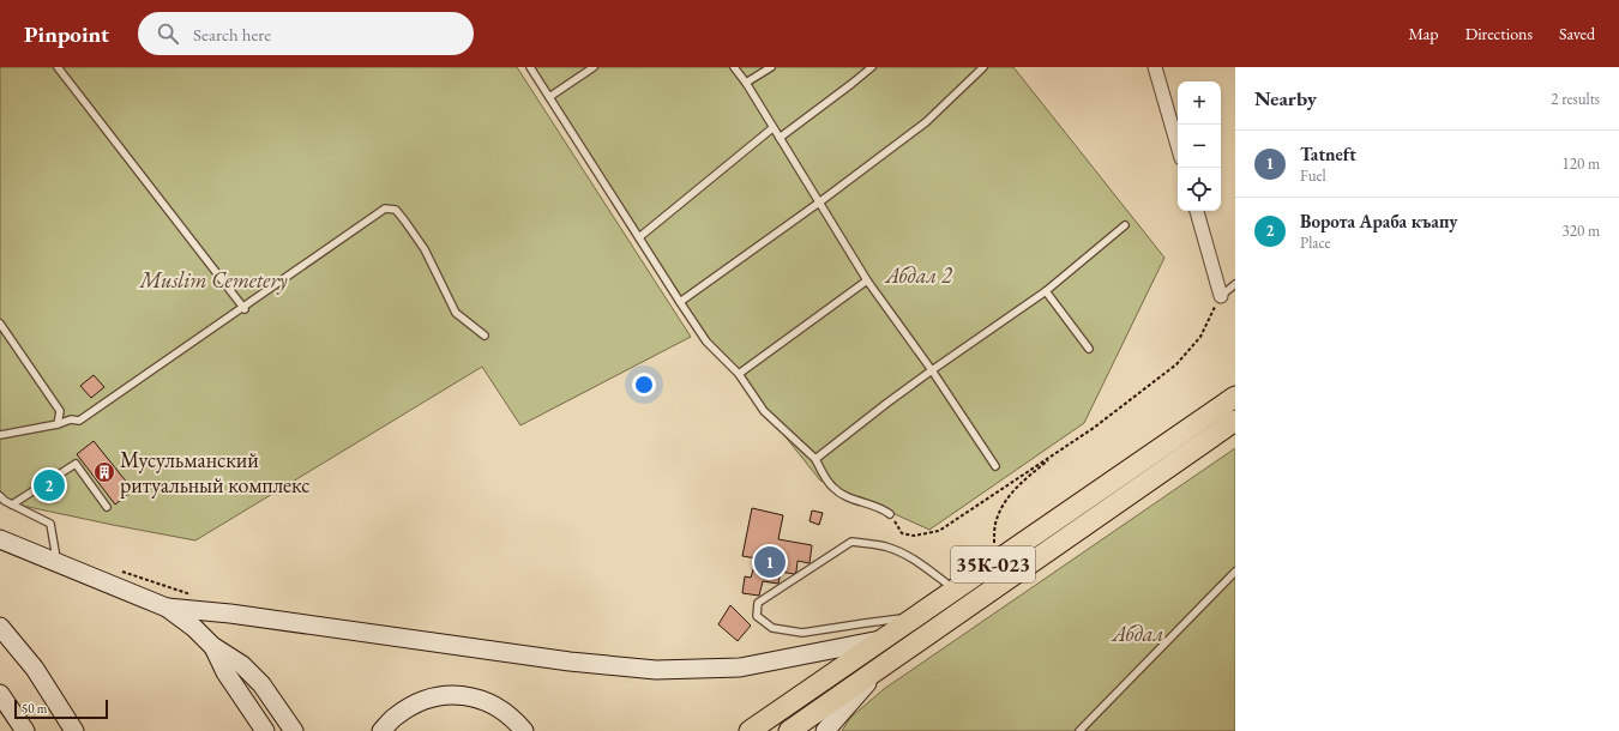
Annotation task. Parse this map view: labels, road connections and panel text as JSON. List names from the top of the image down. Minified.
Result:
{"streets":{"main road":["35К-023"]},"parks":["Абдал 2","Muslim Cemetery","Абдал"],"places":{"building":["Мусульманский ритуальный комплекс"]},"scale_bar":"50 m","page":{"header":"Pinpoint","search":"Search here","nav":["Map","Directions","Saved"],"heading":["Nearby","2 results"],"map_buttons":["+","−"],"list":[{"mark":"1","name":"Tatneft","note":"Fuel","value":"120 m"},{"mark":"2","name":"Ворота Араба къапу","note":"Place","value":"320 m"}],"pins":["2","1"],"scale":"50 m"}}
